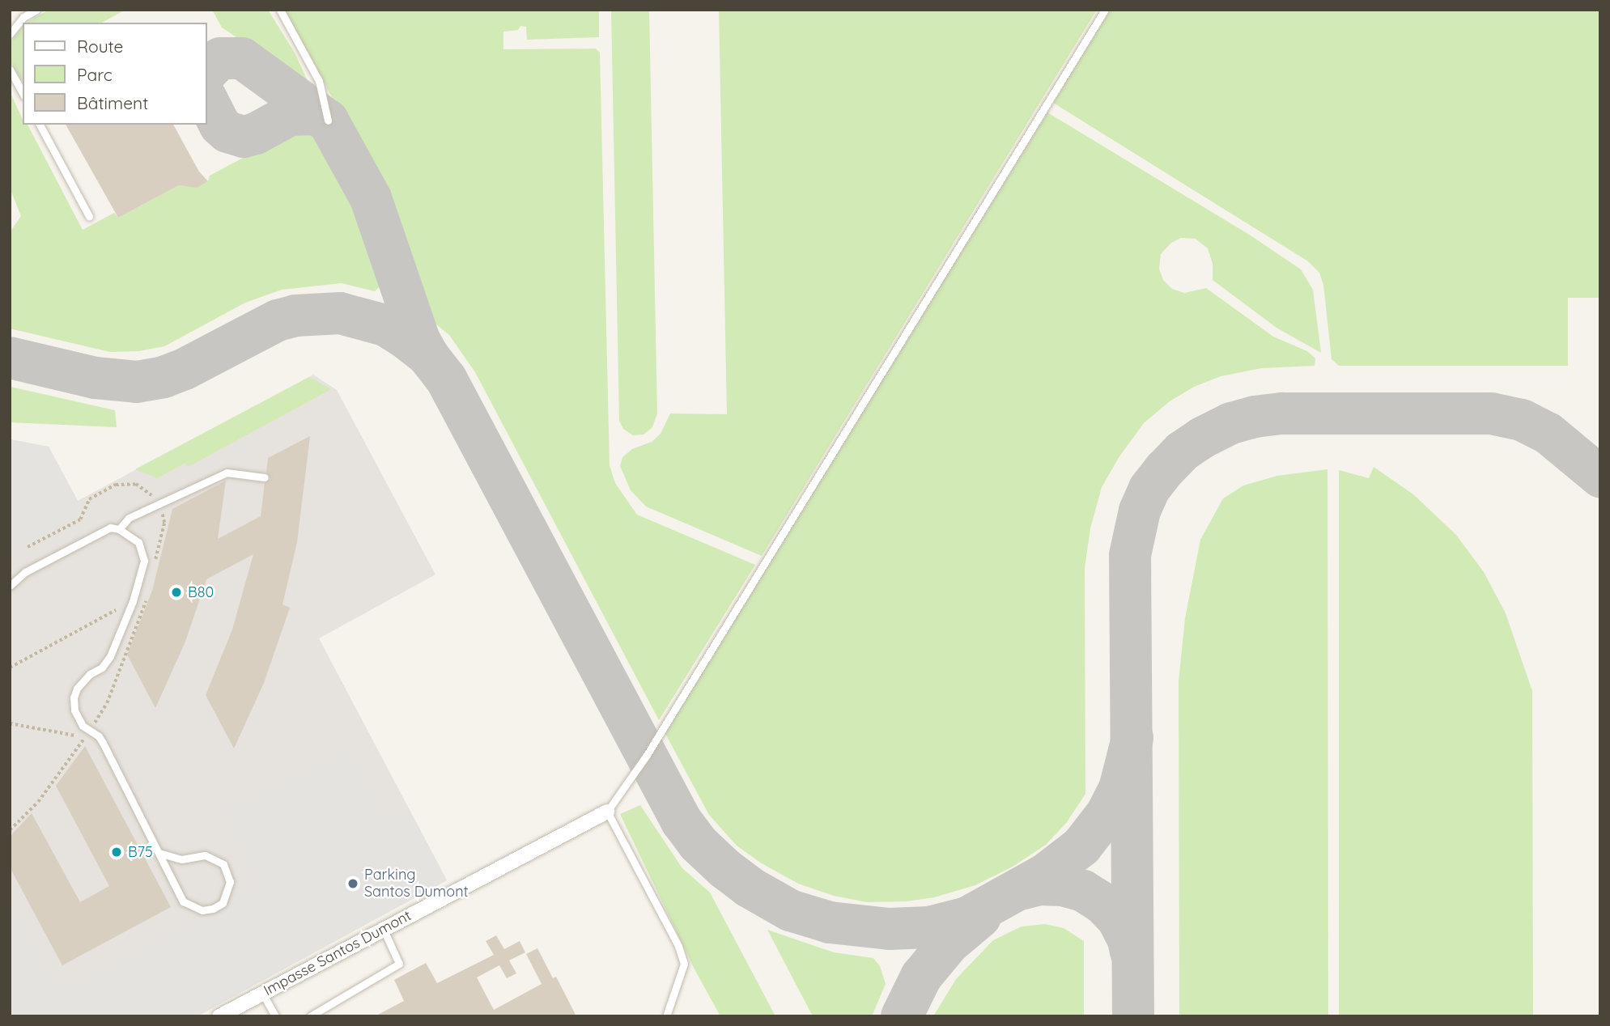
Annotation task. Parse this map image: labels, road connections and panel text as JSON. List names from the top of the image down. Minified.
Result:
{"streets":{"street":["Impasse Santos Dumont"]},"places":["B80","B75","Parking Santos Dumont"],"legend":["Route","Parc","Bâtiment"]}
